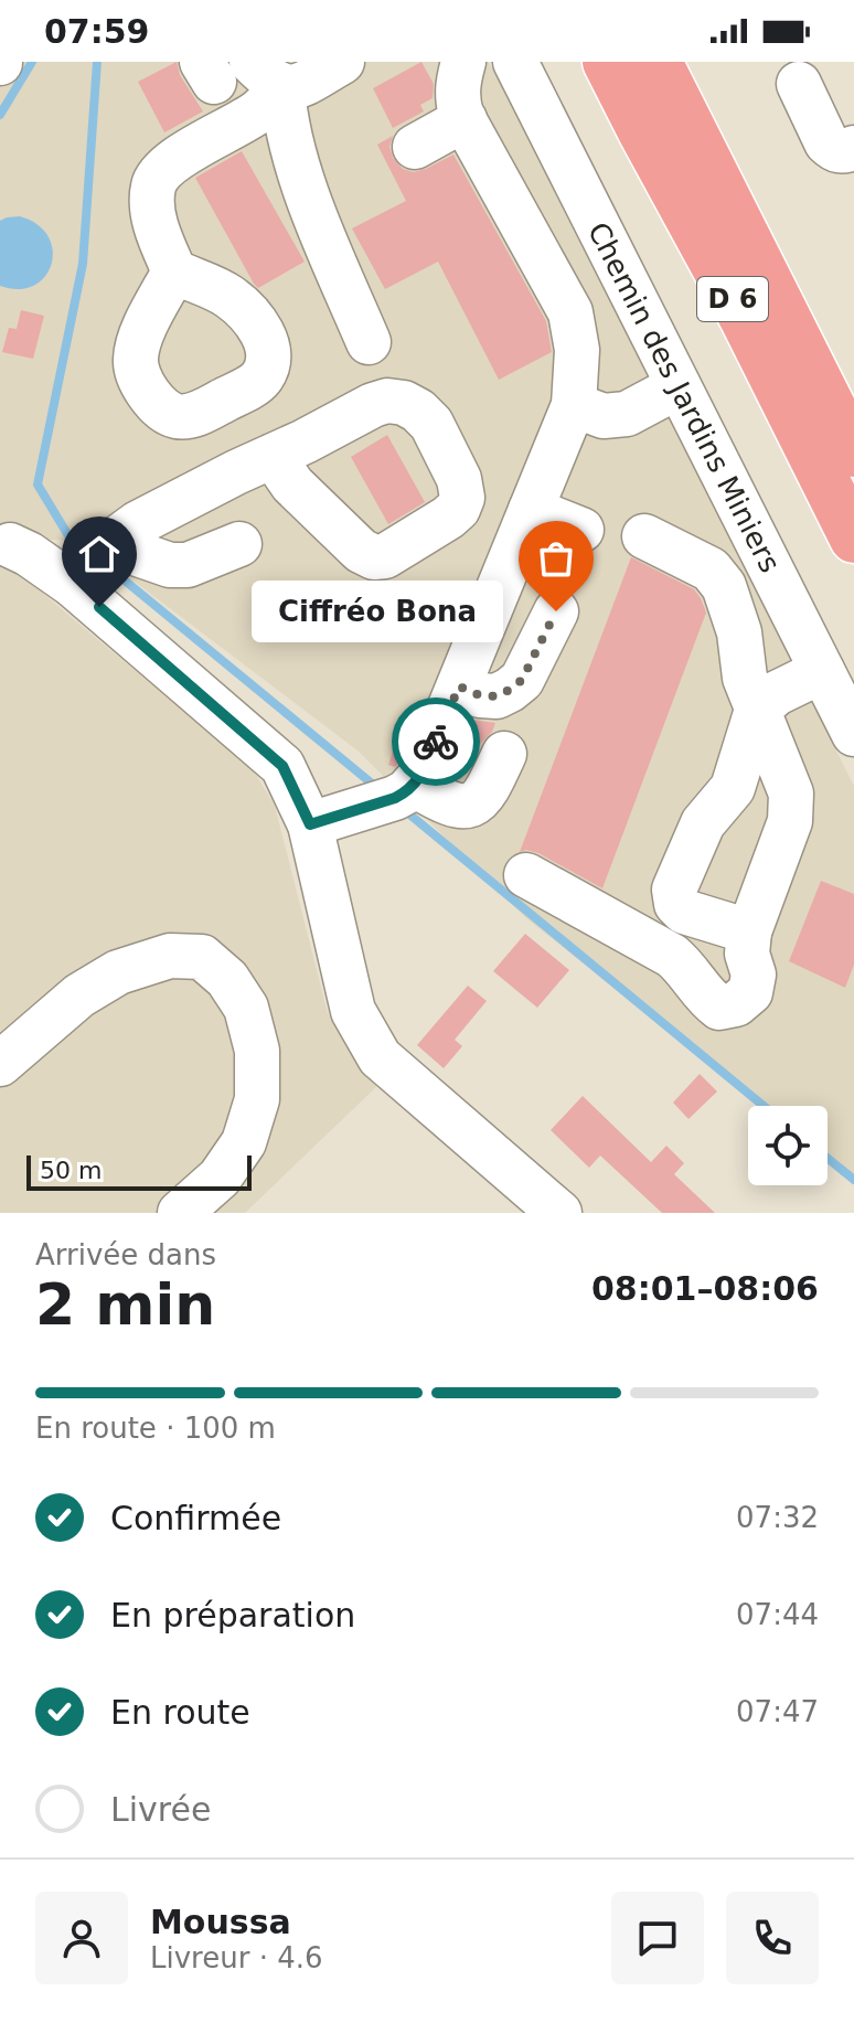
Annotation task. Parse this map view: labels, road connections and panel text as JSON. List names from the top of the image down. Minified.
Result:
{"streets":{"highway":["D 6"],"street":["Chemin des Jardins Miniers"]},"places":["Ciffréo Bona"],"scale_bar":"50 m","page":{"status":"07:59","bubble":"Ciffréo Bona","scale":"50 m","heading":["2 min","Arrivée dans","08:01–08:06"],"panel":["Moussa","Livreur · 4.6"],"bar":"En route · 100 m","list":[["Confirmée","07:32"],["En préparation","07:44"],["En route","07:47"],"Livrée"]}}
